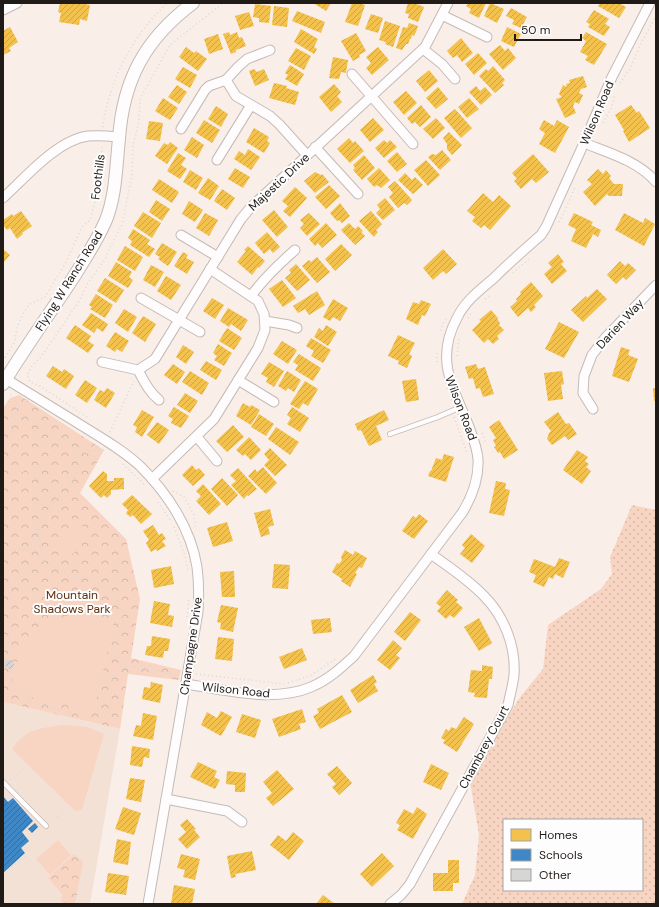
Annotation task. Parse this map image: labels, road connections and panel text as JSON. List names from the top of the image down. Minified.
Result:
{"streets":{"street":["Wilson Road","Majestic Drive","Flying W Ranch Road","Darien Way","Champagne Drive","Chambrey Court"],"path":["Foothills"]},"crossings":[["Wilson Road","Champagne Drive"],["Wilson Road","Chambrey Court"],["Flying W Ranch Road","Champagne Drive"]],"parks":["Mountain Shadows Park"],"legend":["Homes","Schools","Other"],"scale_bar":"50 m"}
